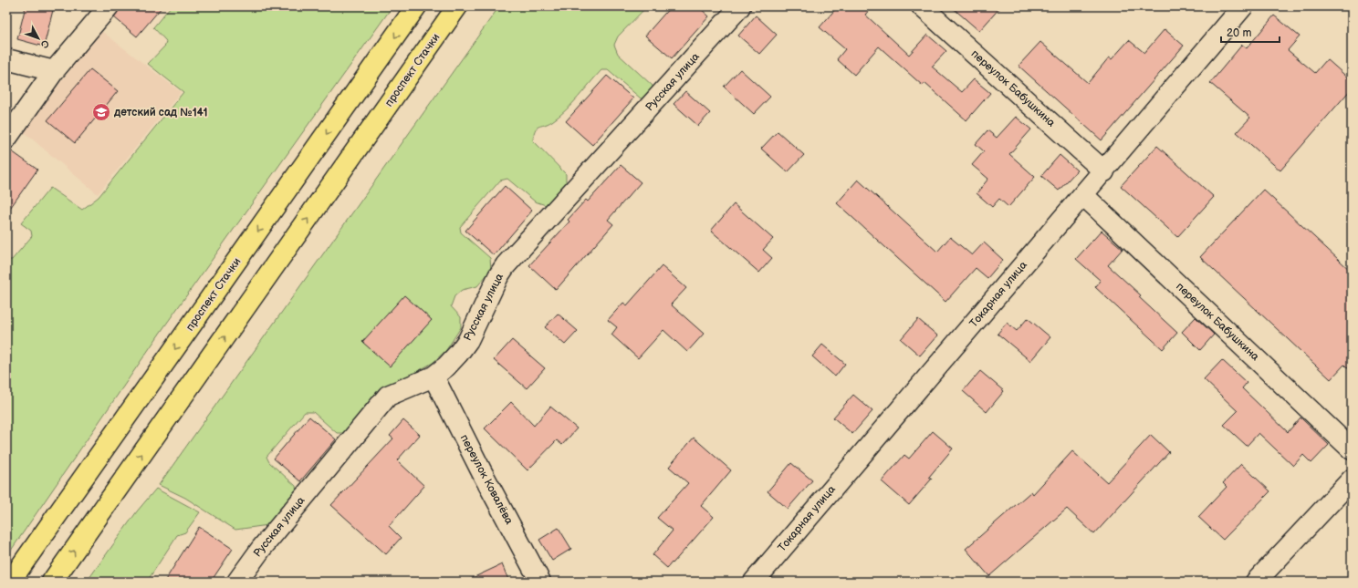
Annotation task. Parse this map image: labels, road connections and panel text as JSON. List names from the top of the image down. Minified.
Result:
{"streets":{"main road":["проспект Стачки"],"street":["Русская улица","переулок Бабушкина","Токарная улица","переулок Ковалёва"]},"crossings":[["Русская улица","переулок Ковалёва"],["переулок Бабушкина","Токарная улица"]],"places":{"school or university":["детский сад №141"]},"scale_bar":"20 m","north":"bottom right"}
